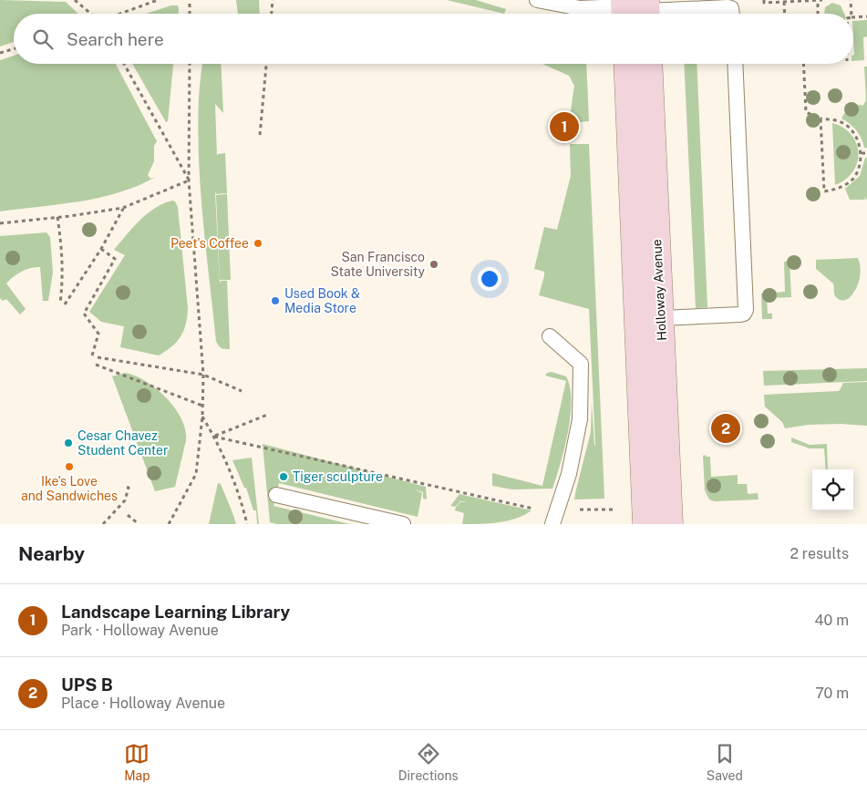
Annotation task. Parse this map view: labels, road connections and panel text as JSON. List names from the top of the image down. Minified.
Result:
{"streets":{"street":["Holloway Avenue"]},"places":["Peet's Coffee","San Francisco State University","Used Book & Media Store","Cesar Chavez Student Center","Ike's Love and Sandwiches","Tiger sculpture"],"page":{"search":"Search here","pins":["1","2"],"heading":["Nearby","2 results"],"list":[{"mark":"1","name":"Landscape Learning Library","note":"Park · Holloway Avenue","value":"40 m"},{"mark":"2","name":"UPS B","note":"Place · Holloway Avenue","value":"70 m"}],"nav":["Map","Directions","Saved"]}}
